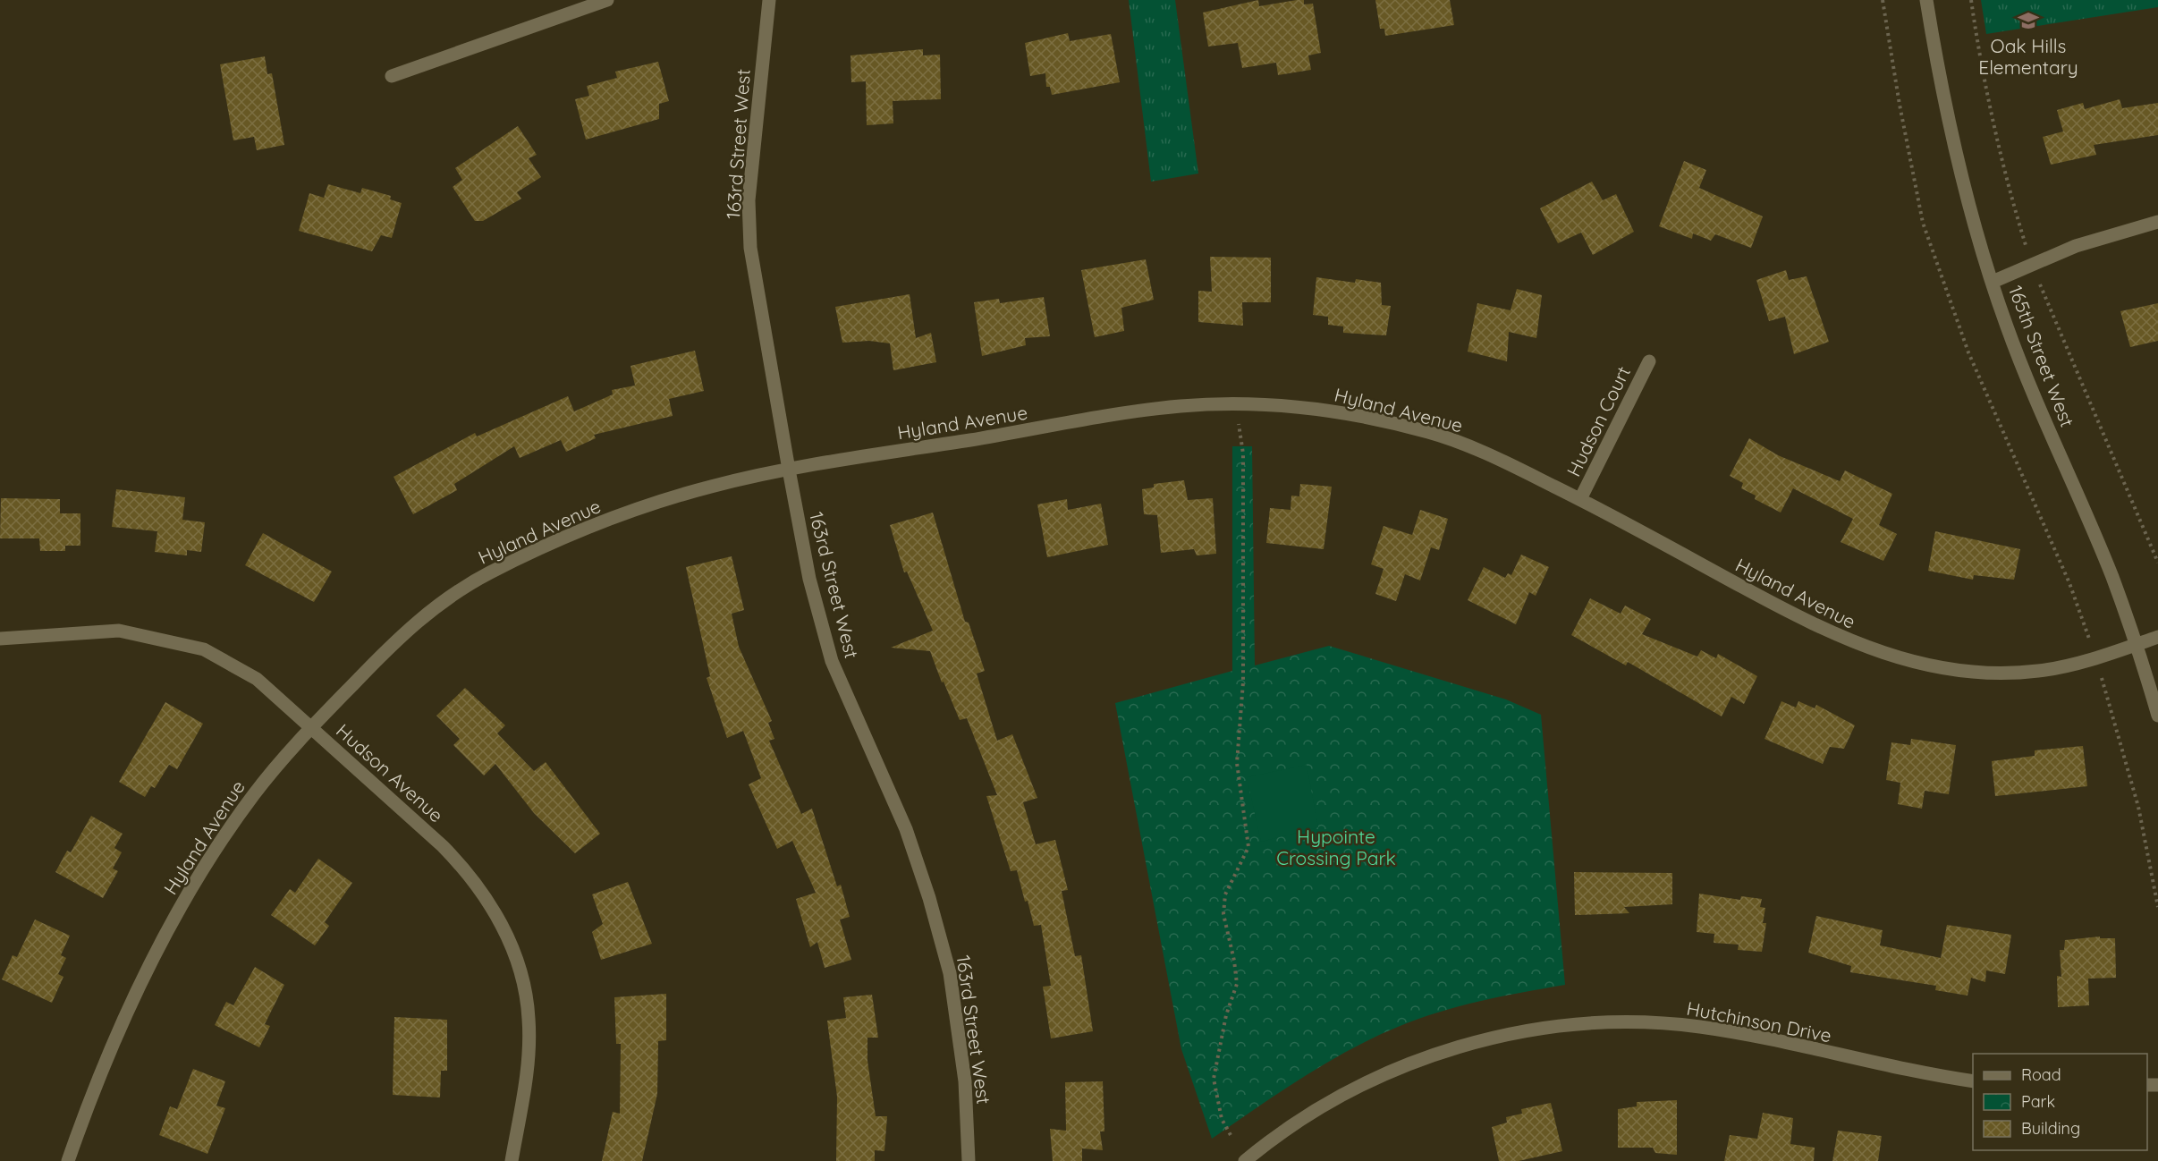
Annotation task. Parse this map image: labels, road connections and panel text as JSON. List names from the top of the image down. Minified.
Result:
{"streets":{"street":["163rd Street West","165th Street West","Hyland Avenue","Hudson Court","Hudson Avenue","Hutchinson Drive"]},"crossings":[["163rd Street West","Hyland Avenue"],["165th Street West","Hyland Avenue"],["Hyland Avenue","Hudson Court"],["Hyland Avenue","Hudson Avenue"]],"parks":["Hypointe Crossing Park"],"places":{"school or university":["Oak Hills Elementary"]},"legend":["Road","Park","Building"]}
